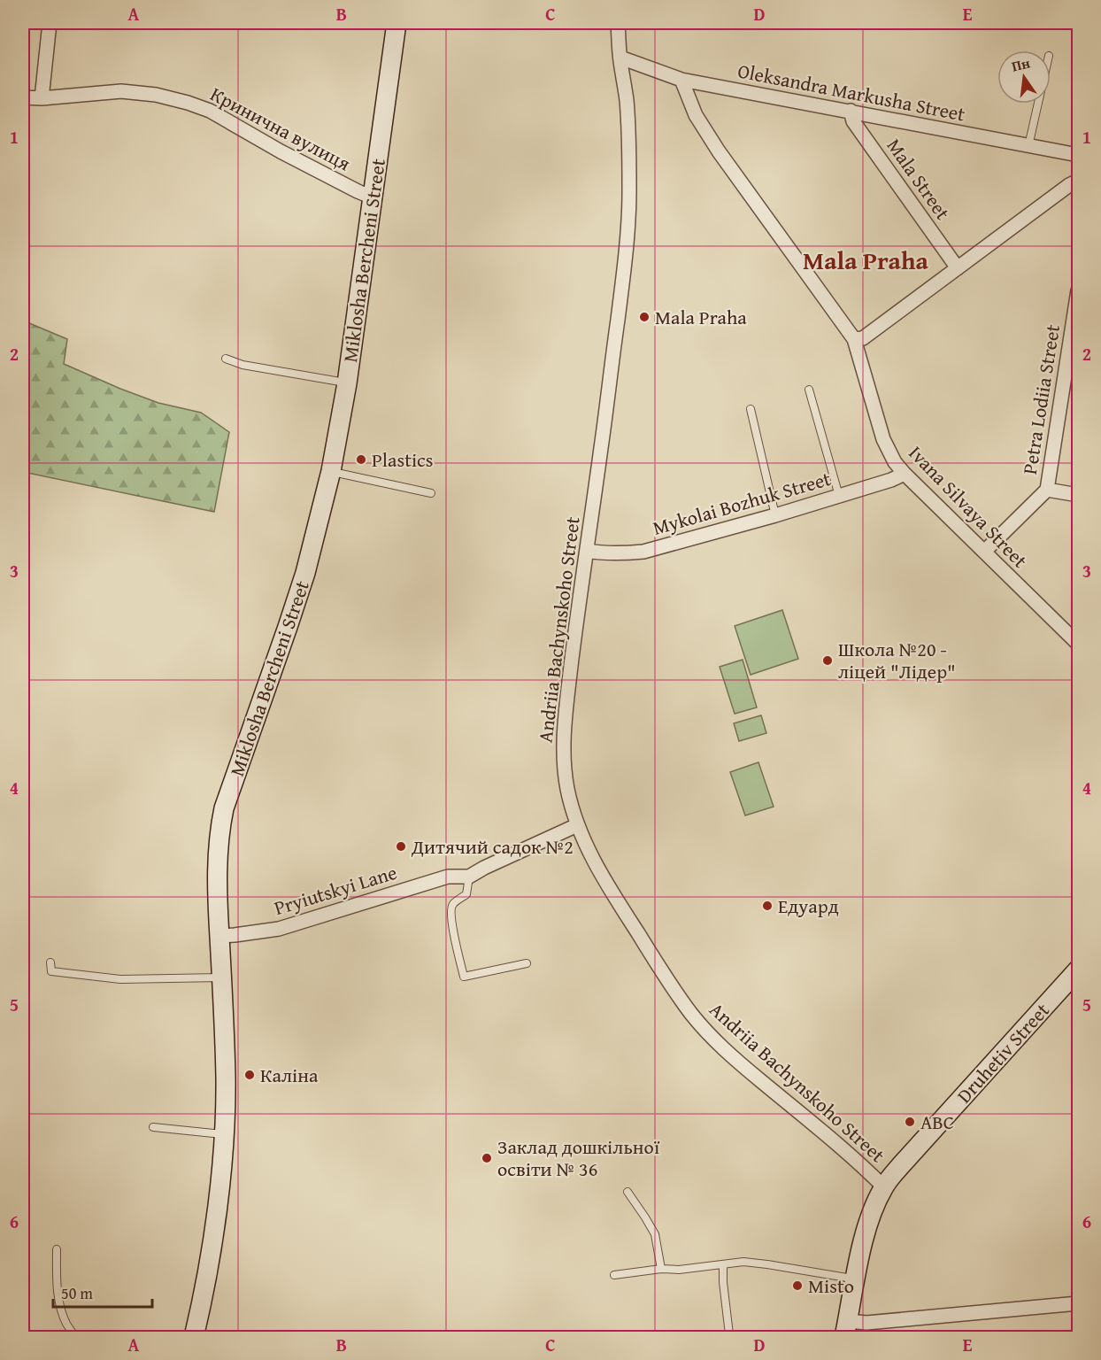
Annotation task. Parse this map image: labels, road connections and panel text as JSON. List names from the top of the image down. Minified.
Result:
{"streets":{"street":["Oleksandra Markusha Street","Кринична вулиця","Mala Street","Miklosha Bercheni Street","Petra Lodiia Street","Mykolai Bozhuk Street","Ivana Silvaya Street","Andriia Bachynskoho Street","Pryiutskyi Lane","Druhetiv Street"]},"crossings":[["Oleksandra Markusha Street","Mala Street"],["Oleksandra Markusha Street","Ivana Silvaya Street"],["Oleksandra Markusha Street","Andriia Bachynskoho Street"],["Кринична вулиця","Miklosha Bercheni Street"],["Miklosha Bercheni Street","Pryiutskyi Lane"],["Petra Lodiia Street","Ivana Silvaya Street"],["Mykolai Bozhuk Street","Ivana Silvaya Street"],["Mykolai Bozhuk Street","Andriia Bachynskoho Street"],["Andriia Bachynskoho Street","Pryiutskyi Lane"],["Andriia Bachynskoho Street","Druhetiv Street"]],"districts":["Mala Praha"],"places":["Mala Praha","Plastics","Школа №20 - ліцей \"Лідер\"","Дитячий садок №2","Едуард","Калiна","АВС","Заклад дошкільної освіти № 36","Misto"],"scale_bar":"50 m","north":"top","grid":{"columns":["A","B","C","D","E"],"rows":["1","2","3","4","5","6"]}}
